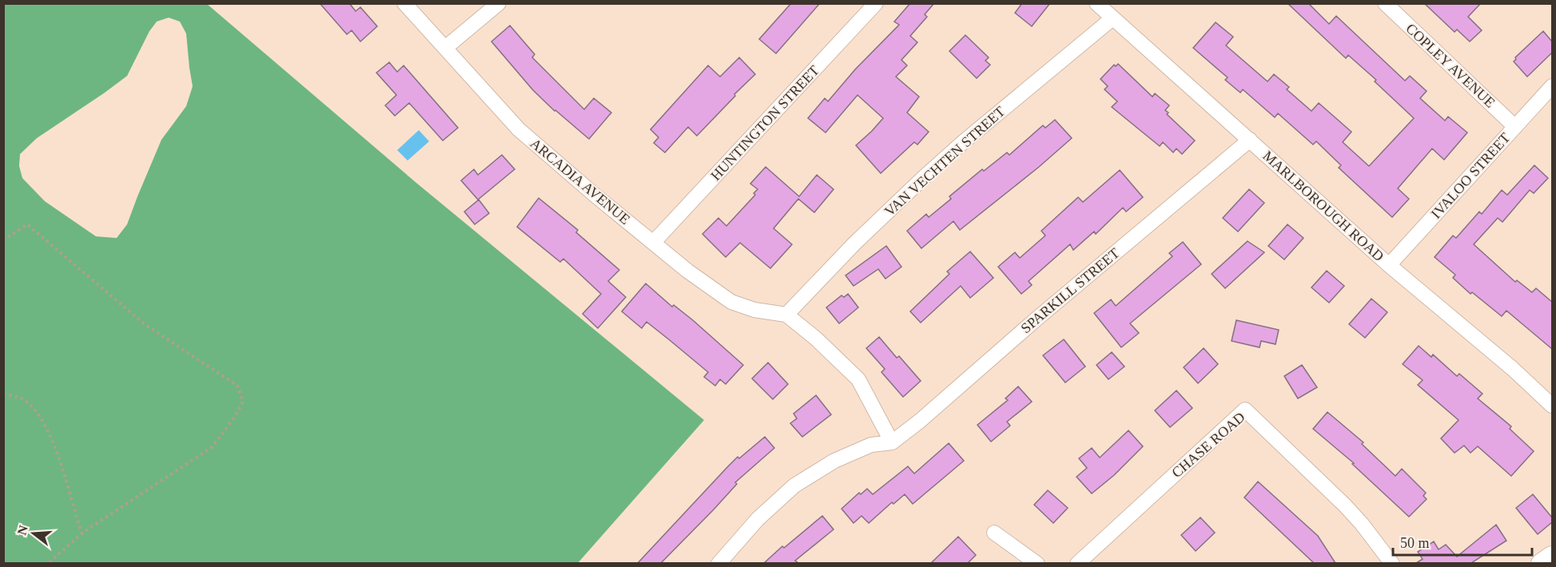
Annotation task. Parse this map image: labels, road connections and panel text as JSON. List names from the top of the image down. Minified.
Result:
{"streets":{"street":["COPLEY AVENUE","HUNTINGTON STREET","VAN VECHTEN STREET","IVALOO STREET","ARCADIA AVENUE","MARLBOROUGH ROAD","SPARKILL STREET","CHASE ROAD"]},"crossings":[["COPLEY AVENUE","IVALOO STREET"],["HUNTINGTON STREET","ARCADIA AVENUE"],["VAN VECHTEN STREET","ARCADIA AVENUE"],["VAN VECHTEN STREET","MARLBOROUGH ROAD"],["IVALOO STREET","MARLBOROUGH ROAD"],["MARLBOROUGH ROAD","SPARKILL STREET"]],"scale_bar":"50 m","north":"left"}
